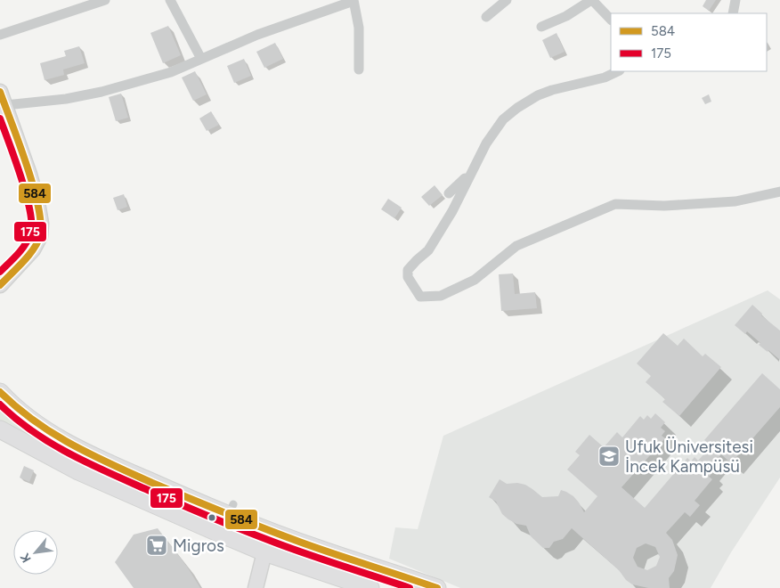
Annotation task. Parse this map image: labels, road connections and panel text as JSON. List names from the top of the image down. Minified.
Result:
{"places":{"school or university":["Ufuk Üniversitesi İncek Kampüsü"],"supermarket":["Migros"]},"lines":["transit line 584","transit line 175"],"legend":["584","175"],"north":"bottom left"}
